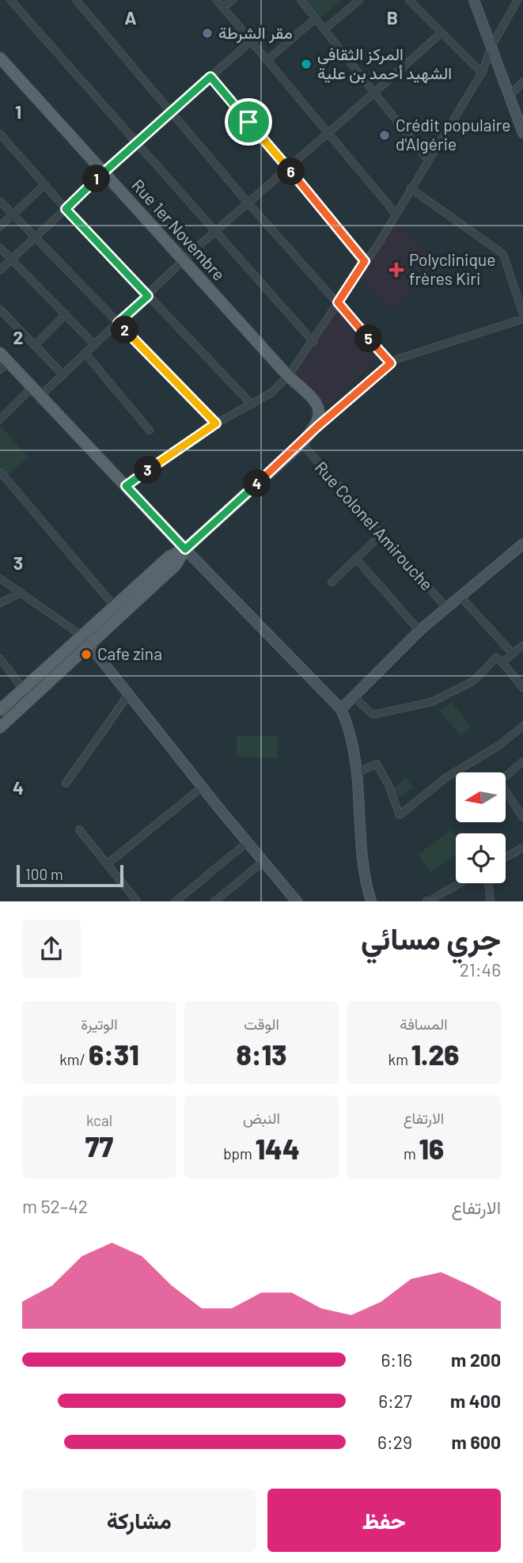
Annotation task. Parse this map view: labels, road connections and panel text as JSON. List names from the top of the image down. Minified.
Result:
{"streets":{"main road":["Rue 1er Novembre"],"street":["Rue Colonel Amirouche"]},"places":{"other":["مقر الشرطة","المركز الثقافي الشهيد أحمد بن علية","Crédit populaire d'Algérie","Cafe zina"],"health":["Polyclinique frères Kiri"]},"scale_bar":"100 m","north":"left","page":{"pins":["6","1","2","5","3","4"],"scale":"100 m","heading":["جري مسائي","21:46"],"stats":[["المسافة","1.26 km"],["الوقت","8:13"],["الوتيرة","6:31 /km"],["الارتفاع","16 m"],["النبض","144 bpm"],["kcal","77"]],"chart":["الارتفاع","42–52 m"],"list":[{"name":"200 m","note":"6:16"},{"name":"400 m","note":"6:27"},{"name":"600 m","note":"6:29"}],"buttons":["حفظ","مشاركة"]},"grid":{"columns":["A","B"],"rows":["1","2","3","4"]}}
